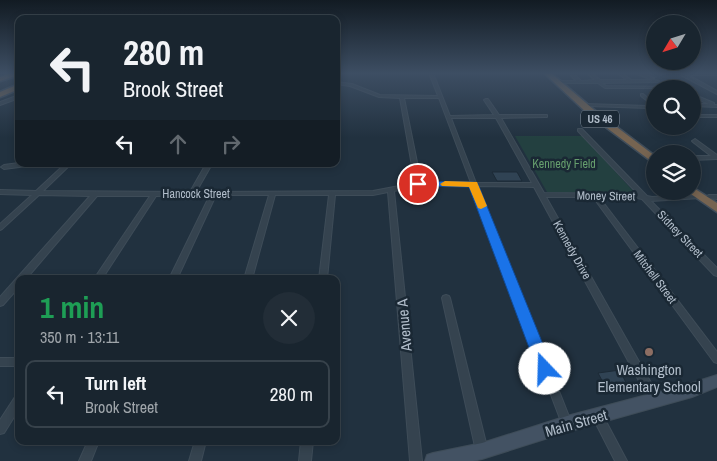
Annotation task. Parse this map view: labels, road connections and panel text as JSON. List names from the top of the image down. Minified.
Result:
{"streets":{"highway":["US 46"],"street":["Hancock Street","Money Street","Sidney Street","Kennedy Drive","Mitchell Street","Avenue A","Main Street"]},"crossings":[["Hancock Street","Kennedy Drive"],["Hancock Street","Avenue A"],["Money Street","Sidney Street"],["Money Street","Kennedy Drive"],["Money Street","Mitchell Street"],["Kennedy Drive","Main Street"]],"parks":["Kennedy Field"],"places":["Washington Elementary School"],"north":"bottom left","page":{"turn":["280 m","Brook Street"],"heading":["1 min","350 m · 13:11"],"list":[{"name":"Turn left","note":"Brook Street","value":"280 m"}]}}
